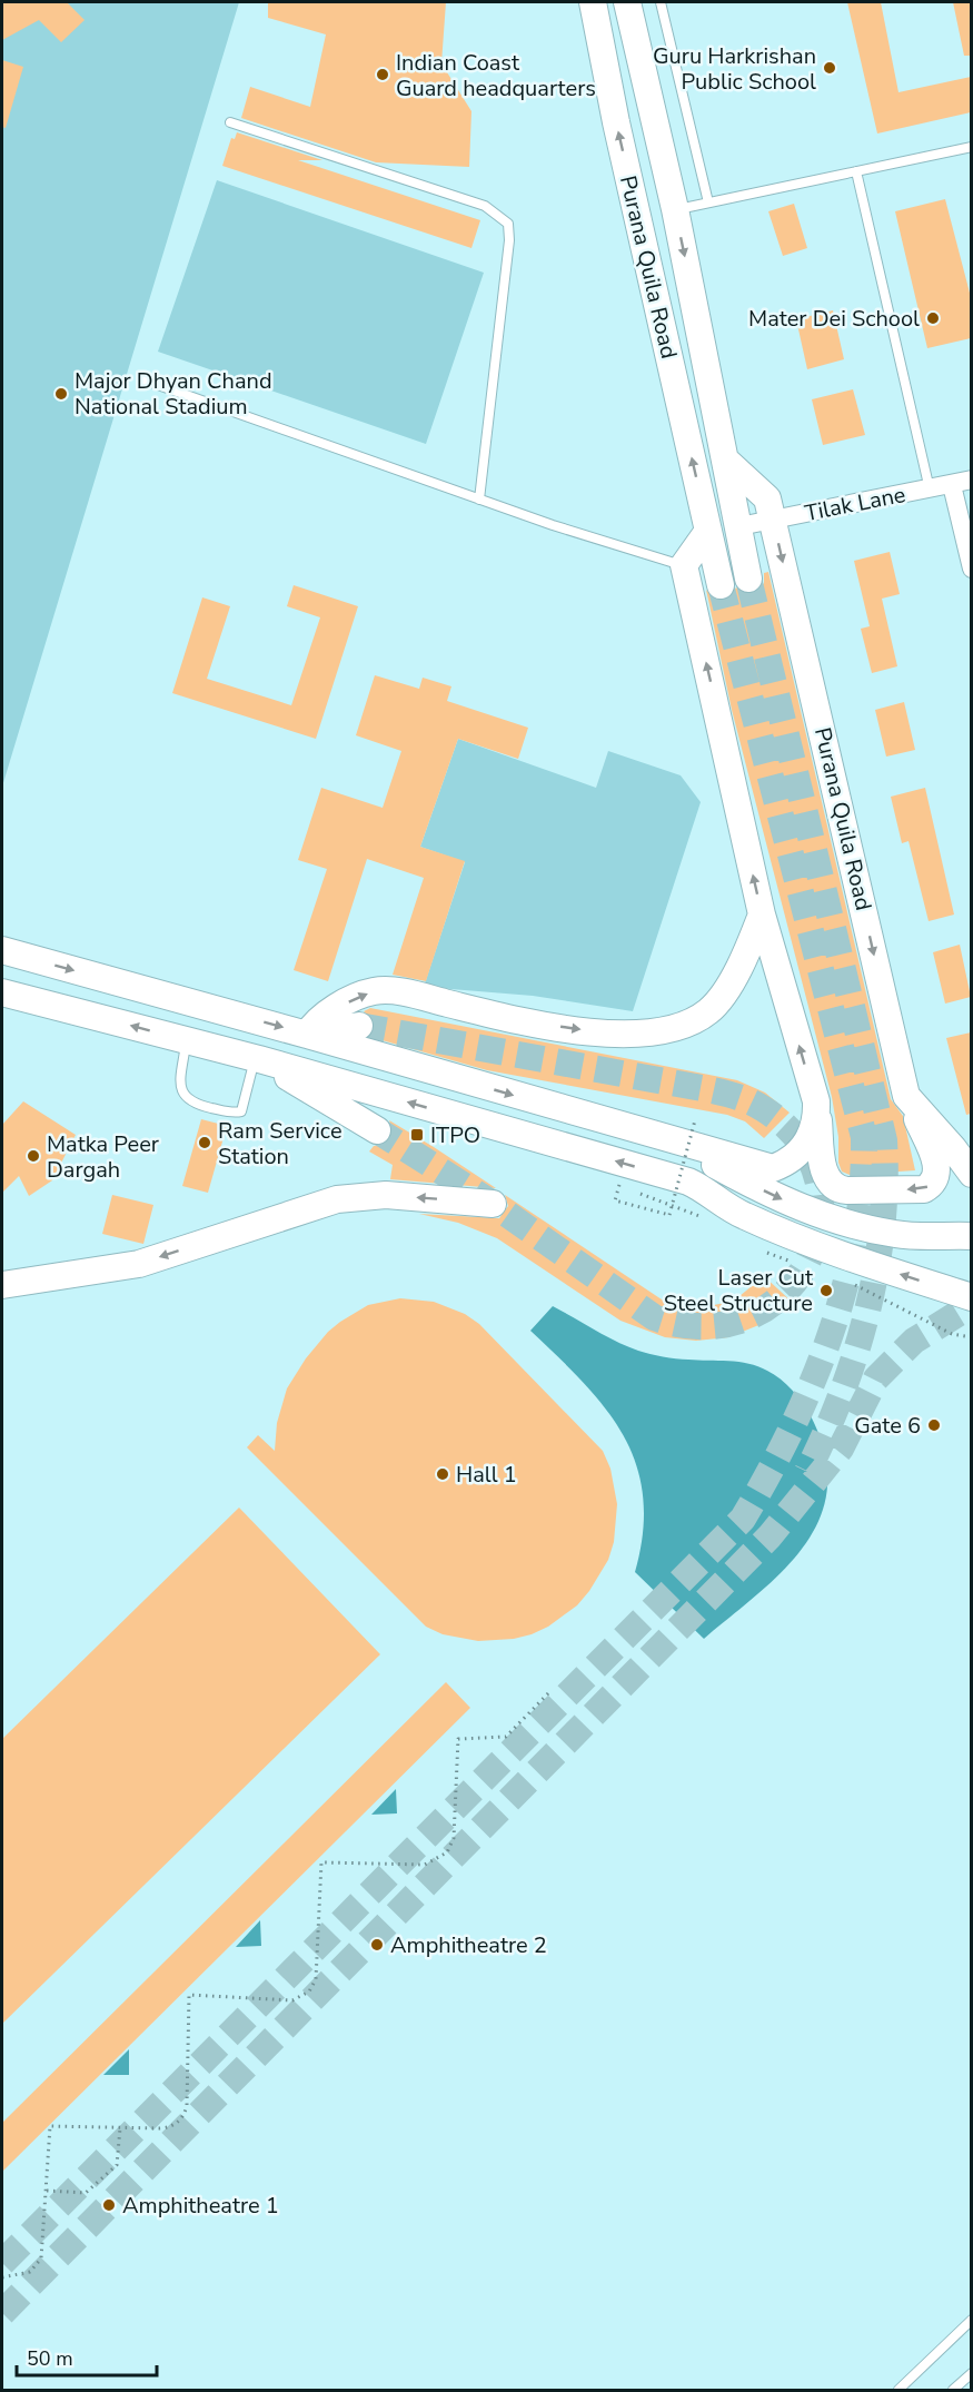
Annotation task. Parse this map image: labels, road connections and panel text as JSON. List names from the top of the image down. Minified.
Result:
{"streets":{"main road":["Purana Quila Road"],"street":["Tilak Lane"]},"crossings":[["Purana Quila Road","Tilak Lane"]],"places":{"other":["Guru Harkrishan Public School","Indian Coast Guard headquarters","Mater Dei School","Major Dhyan Chand National Stadium","Ram Service Station","Matka Peer Dargah","Laser Cut Steel Structure","Gate 6","Hall 1","Amphitheatre 2","Amphitheatre 1"],"transit":["ITPO"]},"scale_bar":"50 m"}
